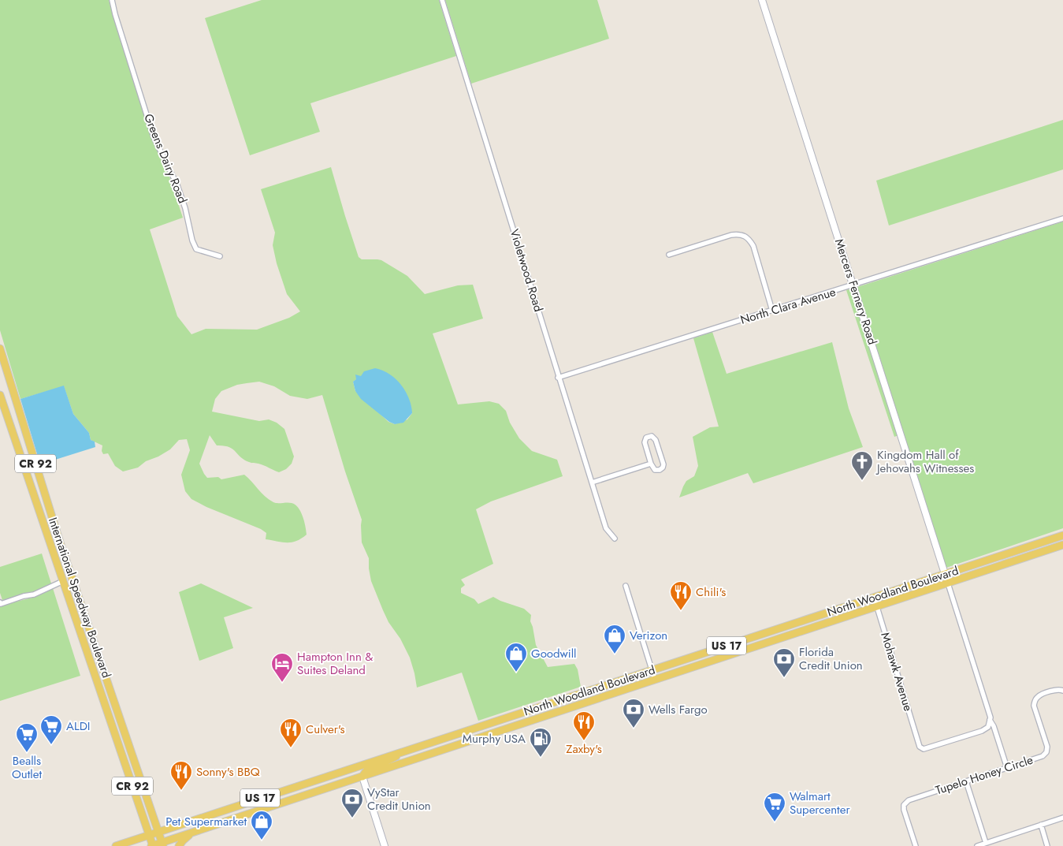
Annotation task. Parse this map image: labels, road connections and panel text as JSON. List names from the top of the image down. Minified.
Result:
{"streets":{"main road":["CR 92","North Woodland Boulevard","International Speedway Boulevard","US 17"],"street":["Greens Dairy Road","Violetwood Road","Mercers Fernery Road","North Clara Avenue","Mohawk Avenue","Tupelo Honey Circle"]},"crossings":[["Violetwood Road","North Clara Avenue"],["Mercers Fernery Road","North Clara Avenue"],["Mercers Fernery Road","North Woodland Boulevard"],["North Woodland Boulevard","International Speedway Boulevard"],["North Woodland Boulevard","Mohawk Avenue"]],"places":{"church":["Kingdom Hall of Jehovahs Witnesses"],"restaurant":["Chili's","Zaxby's","Culver's","Sonny's BBQ"],"shop":["Verizon","Goodwill","Pet Supermarket"],"bank":["Florida Credit Union","Wells Fargo","VyStar Credit Union"],"hotel":["Hampton Inn & Suites Deland"],"supermarket":["ALDI","Bealls Outlet","Walmart Supercenter"],"fuel station":["Murphy USA"]}}
